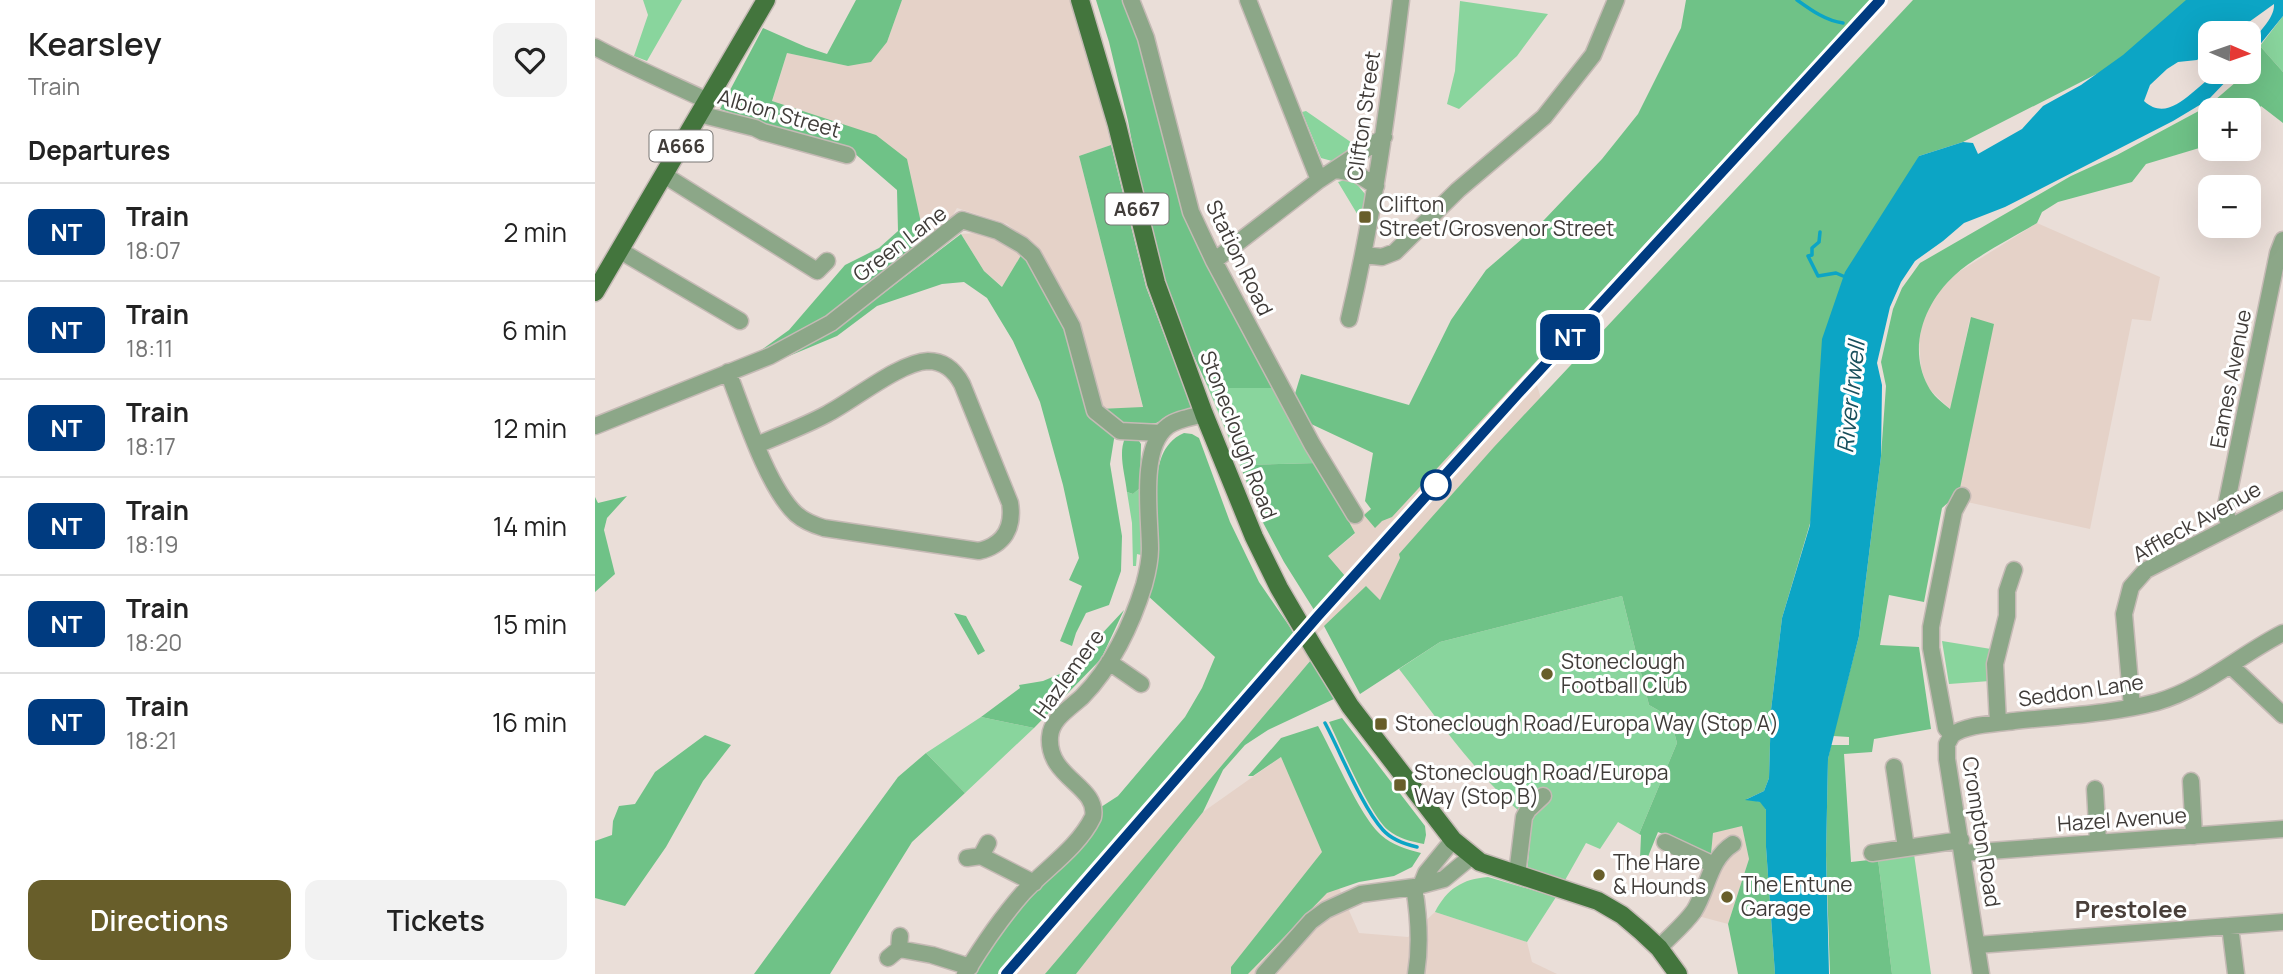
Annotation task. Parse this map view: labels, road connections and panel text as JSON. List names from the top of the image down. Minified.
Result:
{"streets":{"main road":["A666","A667","Stoneclough Road"],"street":["Albion Street","Clifton Street","Green Lane","Station Road","Eames Avenue","Affleck Avenue","Hazlemere","Seddon Lane","Hazel Avenue","Crompton Road"]},"crossings":[["Albion Street","A666"],["A667","Stoneclough Road"],["Green Lane","Hazlemere"],["Eames Avenue","Affleck Avenue"],["Affleck Avenue","Seddon Lane"],["Seddon Lane","Crompton Road"],["Hazel Avenue","Crompton Road"]],"districts":["Prestolee"],"water":["River Irwell"],"places":{"transit":["Clifton Street/Grosvenor Street","Stoneclough Road/Europa Way (Stop A)","Stoneclough Road/Europa Way (Stop B)"],"other":["Stoneclough Football Club","The Hare & Hounds","The Entune Garage"]},"north":"right","page":{"heading":[["Kearsley","Train"],"Departures"],"on_map":"NT","map_buttons":["+","−"],"list":[{"mark":"NT","name":"Train","note":"18:07","value":"2 min"},{"mark":"NT","name":"Train","note":"18:11","value":"6 min"},{"mark":"NT","name":"Train","note":"18:17","value":"12 min"},{"mark":"NT","name":"Train","note":"18:19","value":"14 min"},{"mark":"NT","name":"Train","note":"18:20","value":"15 min"},{"mark":"NT","name":"Train","note":"18:21","value":"16 min"}],"buttons":["Directions","Tickets"]}}
